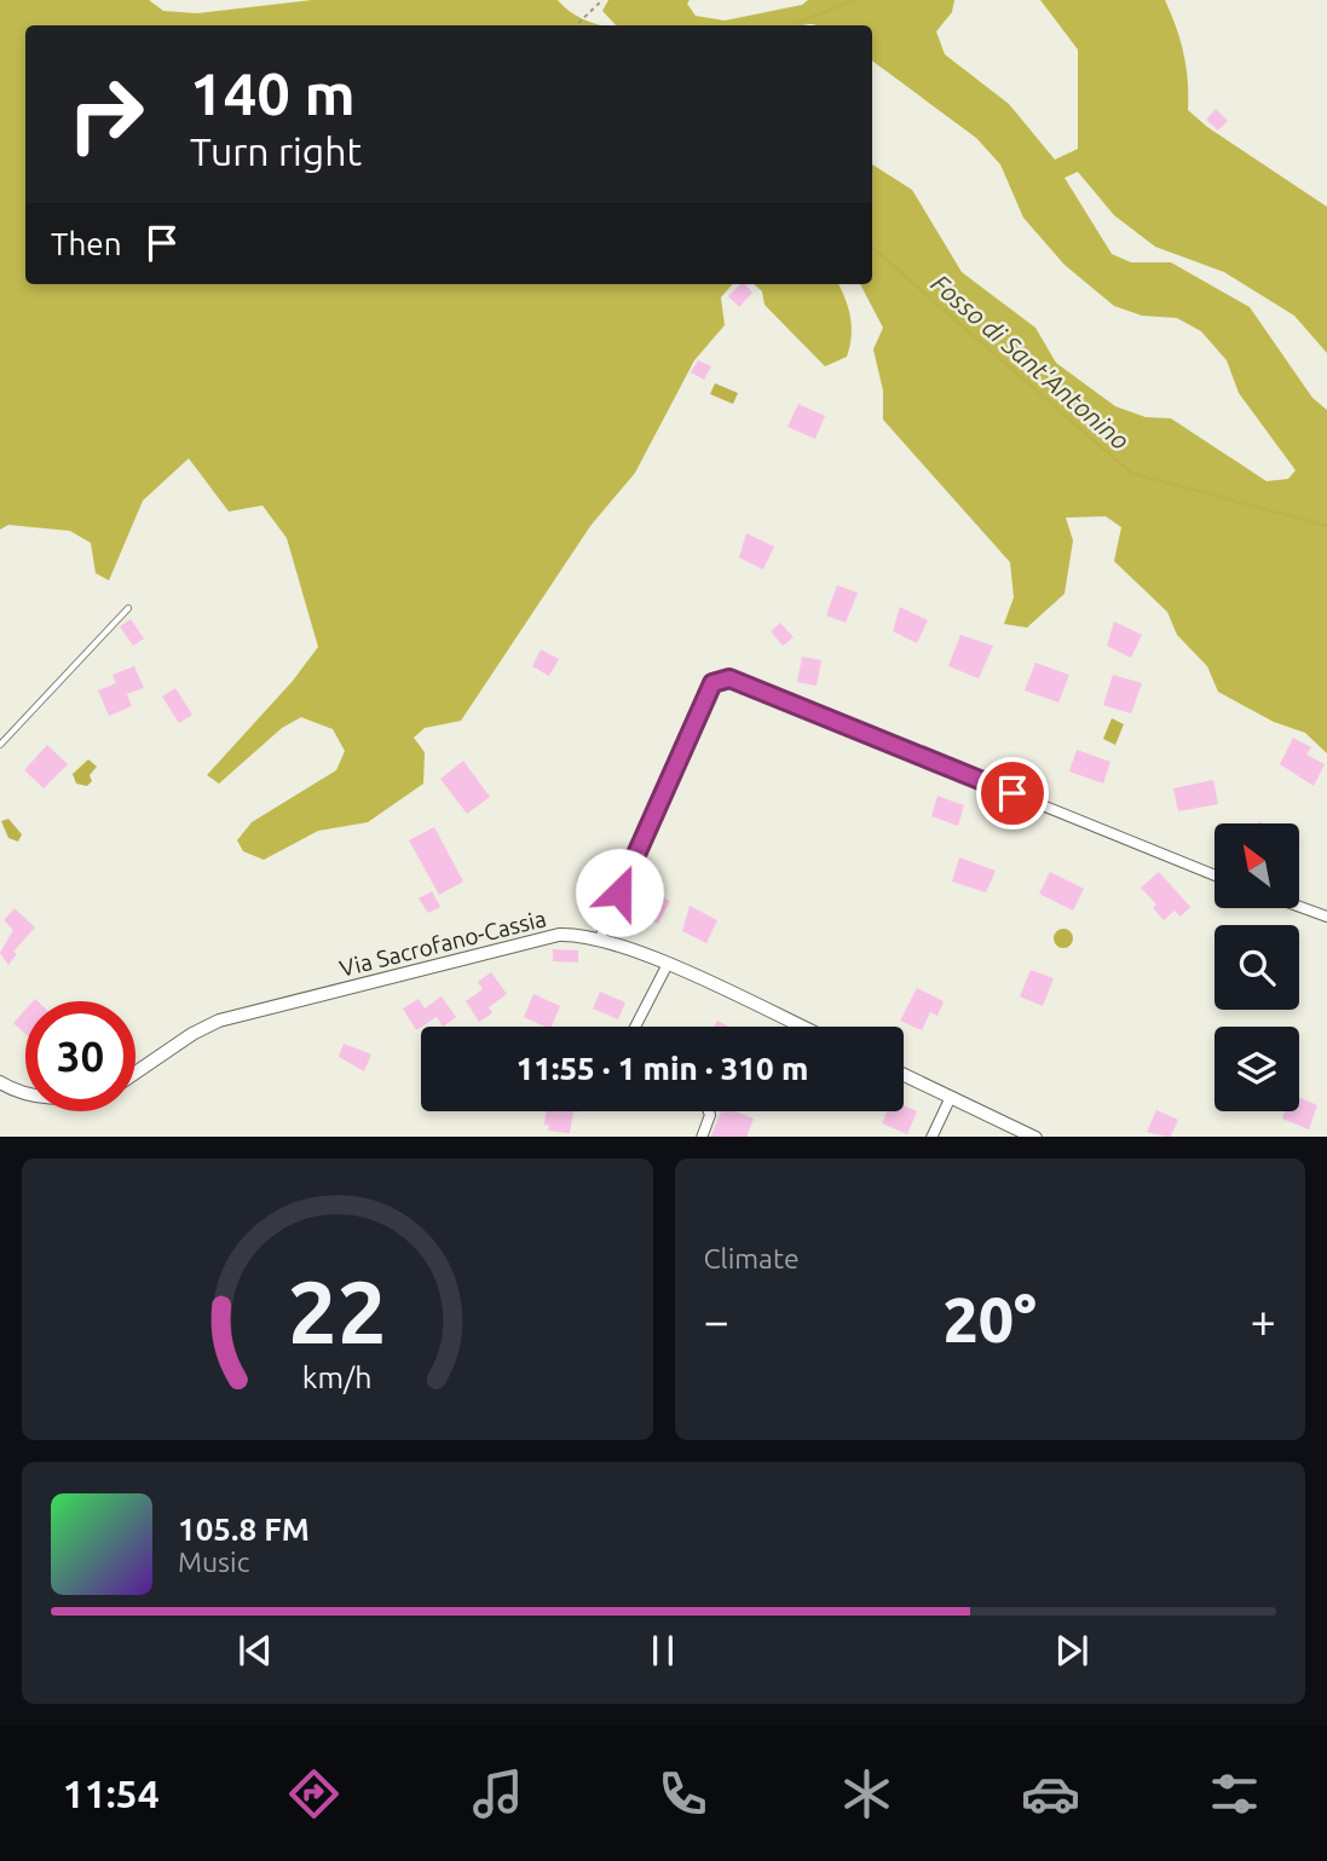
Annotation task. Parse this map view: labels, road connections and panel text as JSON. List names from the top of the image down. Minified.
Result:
{"streets":{"street":["Via Sacrofano-Cassia"]},"water":["Fosso di Sant'Antonino"],"north":"top left","page":{"turn":["140 m","Turn right"],"then":"Then","limit":"30","trip":"11:55 · 1 min · 310 m","tile":"Climate","heat":["−","20°","+"],"song":["105.8 FM","Music"],"tabs":"11:54","gauge":["22","km/h"]}}
